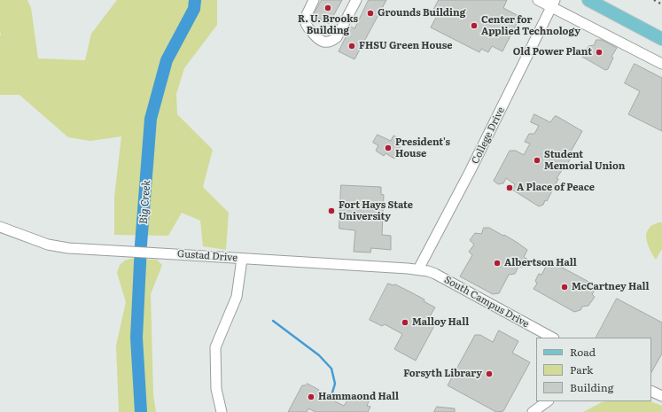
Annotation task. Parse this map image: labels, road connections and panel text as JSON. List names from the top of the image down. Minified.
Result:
{"streets":{"street":["College Drive","Gustad Drive","South Campus Drive"]},"crossings":[["College Drive","Gustad Drive"],["College Drive","South Campus Drive"],["Gustad Drive","South Campus Drive"]],"water":["Big Creek"],"places":["R. U. Brooks Building","Grounds Building","Center for Applied Technology","FHSU Green House","Old Power Plant","President's House","Student Memorial Union","A Place of Peace","Fort Hays State University","Albertson Hall","McCartney Hall","Malloy Hall","Forsyth Library","Hammaond Hall"],"legend":["Road","Park","Building"]}
